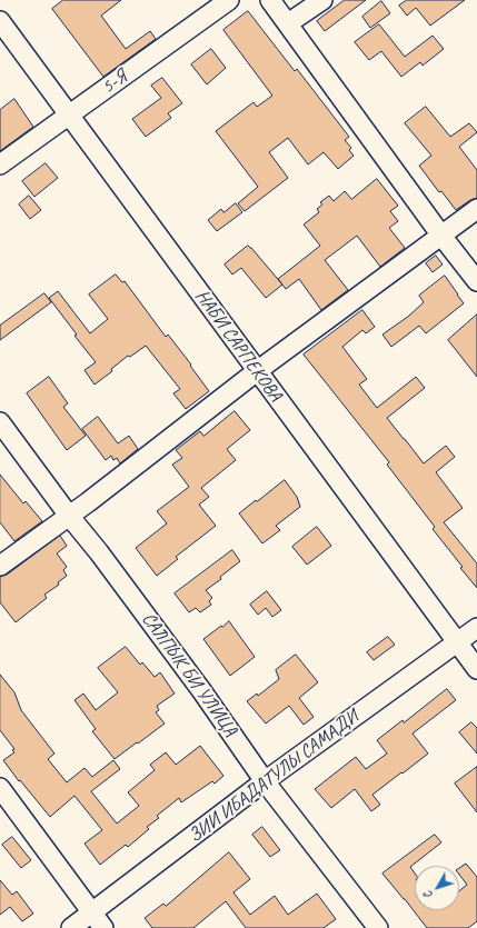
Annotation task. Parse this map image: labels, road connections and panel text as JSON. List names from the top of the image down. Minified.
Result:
{"streets":{"street":["5-Я","НАБИ САРПЕКОВА","САЛПЫК БИ УЛИЦА","ЗИИ ИБАДАТУЛЫ САМАДИ"]},"crossings":[["5-Я","НАБИ САРПЕКОВА"],["НАБИ САРПЕКОВА","ЗИИ ИБАДАТУЛЫ САМАДИ"],["САЛПЫК БИ УЛИЦА","ЗИИ ИБАДАТУЛЫ САМАДИ"]],"north":"bottom left"}
